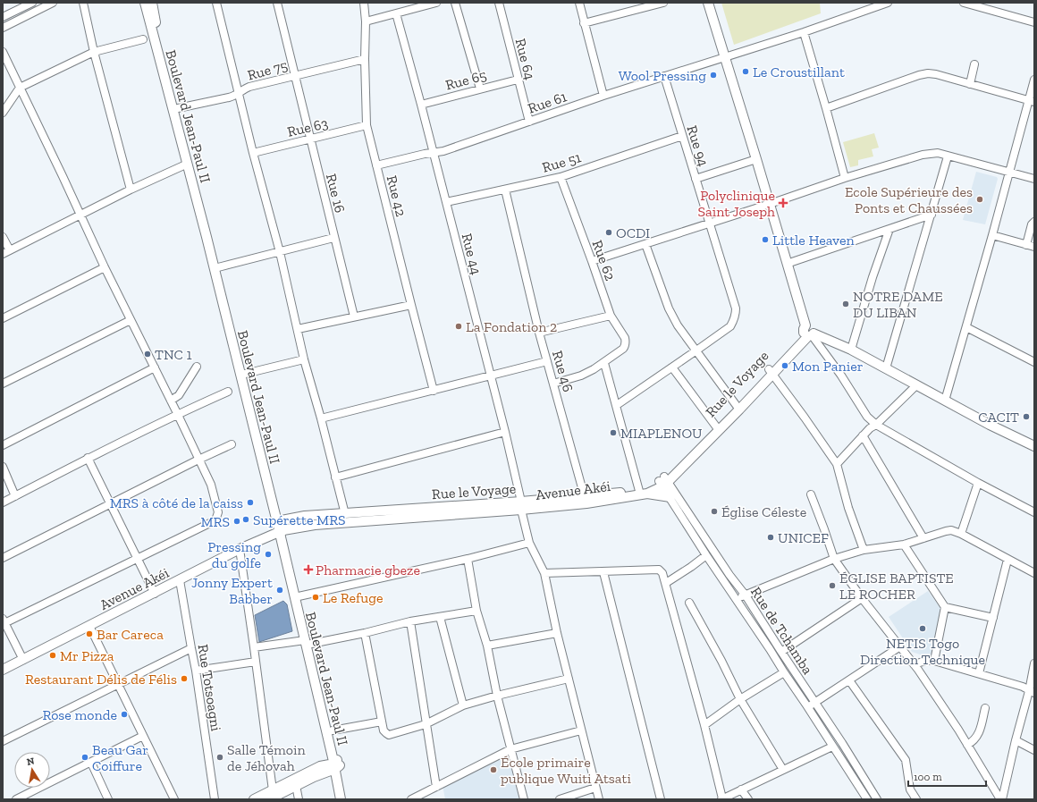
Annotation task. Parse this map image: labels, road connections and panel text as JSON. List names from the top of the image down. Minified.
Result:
{"streets":{"main road":["Boulevard Jean-Paul II","Rue le Voyage","Avenue Akéi"],"street":["Rue 64","Rue 75","Rue 65","Rue 61","Rue 63","Rue 94","Rue 51","Rue 16","Rue 42","Rue 44","Rue 62","Rue 46","Rue de Tchamba","Rue Totsoagni"]},"crossings":[["Rue 64","Rue 65"],["Rue 64","Rue 61"],["Rue 75","Boulevard Jean-Paul II"],["Rue 75","Rue 16"],["Rue 75","Rue 42"],["Rue 65","Rue 44"],["Rue 61","Rue 94"],["Rue 61","Rue 42"],["Rue 61","Rue 44"],["Boulevard Jean-Paul II","Rue le Voyage"],["Boulevard Jean-Paul II","Avenue Akéi"],["Rue 63","Rue 16"],["Rue 63","Rue 42"],["Rue 94","Rue 51"],["Rue 51","Rue 44"],["Rue 51","Rue 62"],["Rue 51","Rue 46"],["Rue 44","Rue le Voyage"],["Rue 44","Avenue Akéi"],["Rue 46","Rue le Voyage"],["Rue le Voyage","Avenue Akéi"],["Rue le Voyage","Rue de Tchamba"],["Avenue Akéi","Rue Totsoagni"]],"places":{"other":["Le Croustillant","Wool Pressing","Ecole Supérieure des Ponts et Chaussées","OCDI","Little Heaven","NOTRE DAME DU LIBAN","La Fondation 2","TNC 1","Mon Panier","CACIT","MIAPLENOU","MRS à côté de la caiss","Église Céleste","Supérette MRS","MRS","UNICEF","Pressing du golfe","ÉGLISE BAPTISTE LE ROCHER","Jonny Expert Babber","Le Refuge","NETIS Togo Direction Technique","Bar Careca","Mr Pizza","Restaurant Délis de Félis","Rose monde","Beau Gar Coiffure","Salle Témoin de Jéhovah","École primaire publique Wuiti Atsati"],"health":["Polyclinique Saint Joseph","Pharmacie gbeze"]},"scale_bar":"100 m","north":"top"}
